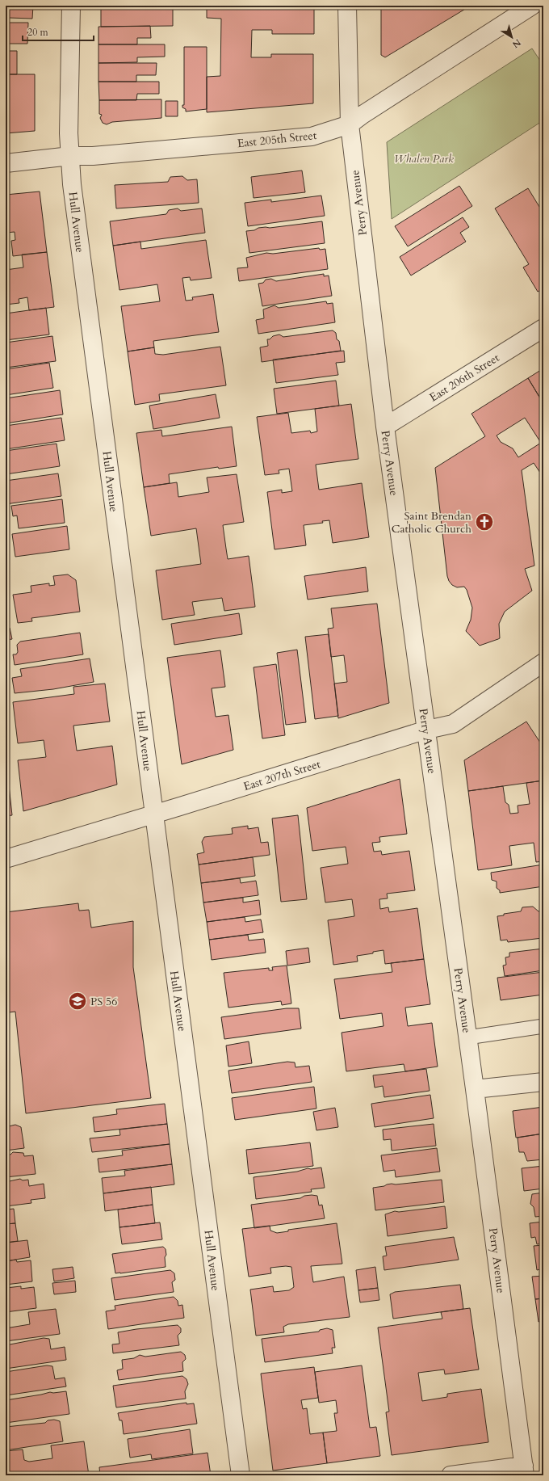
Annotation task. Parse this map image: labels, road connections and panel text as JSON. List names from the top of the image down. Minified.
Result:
{"streets":{"street":["East 205th Street","Perry Avenue","Hull Avenue","East 206th Street","East 207th Street"]},"crossings":[["East 205th Street","Perry Avenue"],["East 205th Street","Hull Avenue"],["Perry Avenue","East 206th Street"],["Perry Avenue","East 207th Street"],["Hull Avenue","East 207th Street"]],"parks":["Whalen Park"],"places":{"church":["Saint Brendan Catholic Church"],"school or university":["PS 56"]},"scale_bar":"20 m","north":"bottom right"}
